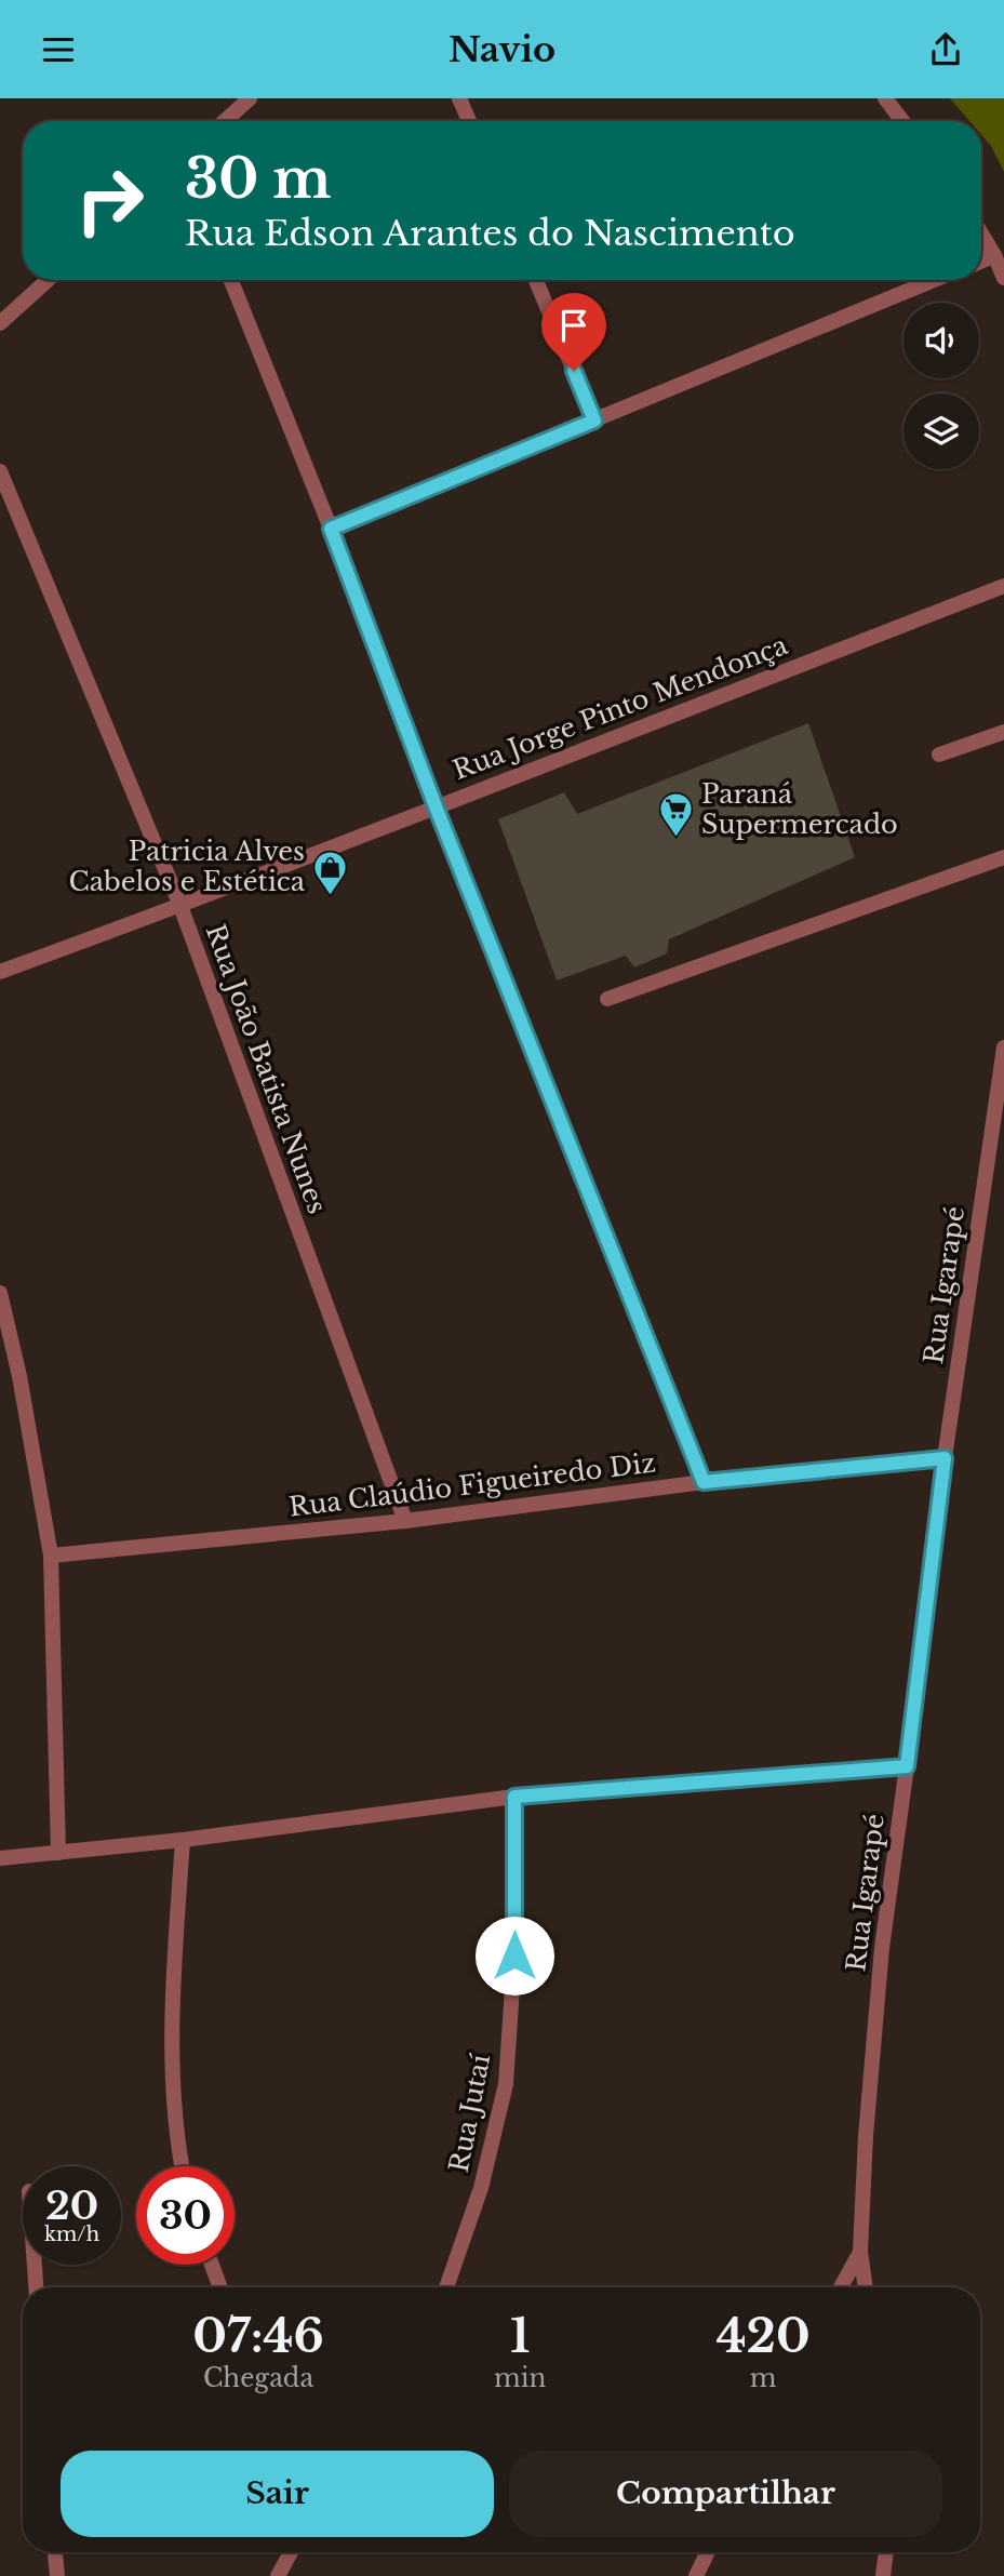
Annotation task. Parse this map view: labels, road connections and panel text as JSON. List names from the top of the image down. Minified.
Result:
{"streets":{"street":["Rua Jorge Pinto Mendonça","Rua João Batista Nunes","Rua Igarapé","Rua Claúdio Figueiredo Diz","Rua Jutaí"]},"crossings":[["Rua Jorge Pinto Mendonça","Rua João Batista Nunes"],["Rua João Batista Nunes","Rua Claúdio Figueiredo Diz"],["Rua Igarapé","Rua Claúdio Figueiredo Diz"]],"places":{"supermarket":["Paraná Supermercado"],"shop":["Patricia Alves Cabelos e Estética"]},"page":{"header":"Navio","turn":["30 m","Rua Edson Arantes do Nascimento"],"speed":"20 km/h","limit":"30","eta":["07:46","Chegada","1","min","420","m"],"buttons":["Sair","Compartilhar"]}}
